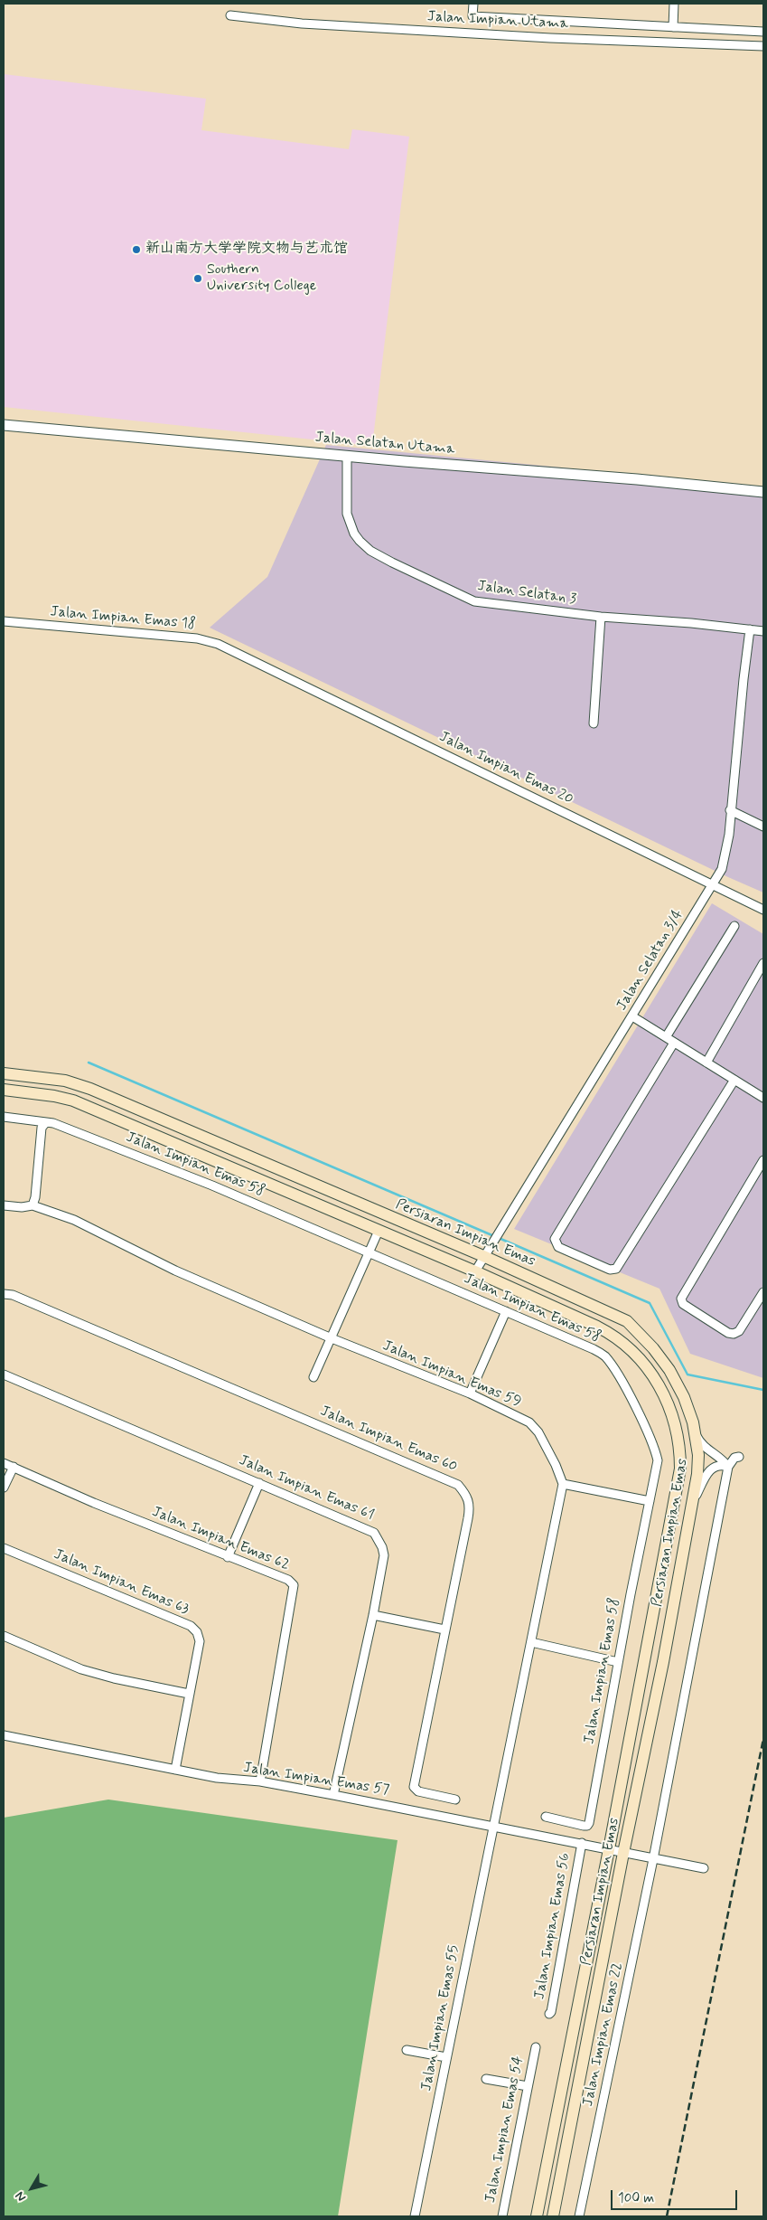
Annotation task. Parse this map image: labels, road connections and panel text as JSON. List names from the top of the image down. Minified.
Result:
{"streets":{"main road":["Persiaran Impian Emas"],"street":["Jalan Impian Utama","Jalan Selatan Utama","Jalan Selatan 3","Jalan Impian Emas 18","Jalan Impian Emas 20","Jalan Selatan 3/4","Jalan Impian Emas 58","Jalan Impian Emas 59","Jalan Impian Emas 60","Jalan Impian Emas 61","Jalan Impian Emas 62","Jalan Impian Emas 63","Jalan Impian Emas 57","Jalan Impian Emas 56","Jalan Impian Emas 55","Jalan Impian Emas 22","Jalan Impian Emas 54"]},"crossings":[["Jalan Selatan Utama","Jalan Selatan 3"],["Jalan Selatan 3","Jalan Selatan 3/4"],["Jalan Impian Emas 18","Jalan Impian Emas 20"],["Jalan Impian Emas 20","Jalan Selatan 3/4"],["Jalan Selatan 3/4","Persiaran Impian Emas"],["Persiaran Impian Emas","Jalan Impian Emas 57"],["Jalan Impian Emas 61","Jalan Impian Emas 57"],["Jalan Impian Emas 62","Jalan Impian Emas 57"],["Jalan Impian Emas 63","Jalan Impian Emas 57"],["Jalan Impian Emas 57","Jalan Impian Emas 56"],["Jalan Impian Emas 57","Jalan Impian Emas 55"],["Jalan Impian Emas 57","Jalan Impian Emas 22"]],"places":["新山南方大学学院文物与艺术馆","Southern University College"],"scale_bar":"100 m","north":"bottom left"}
